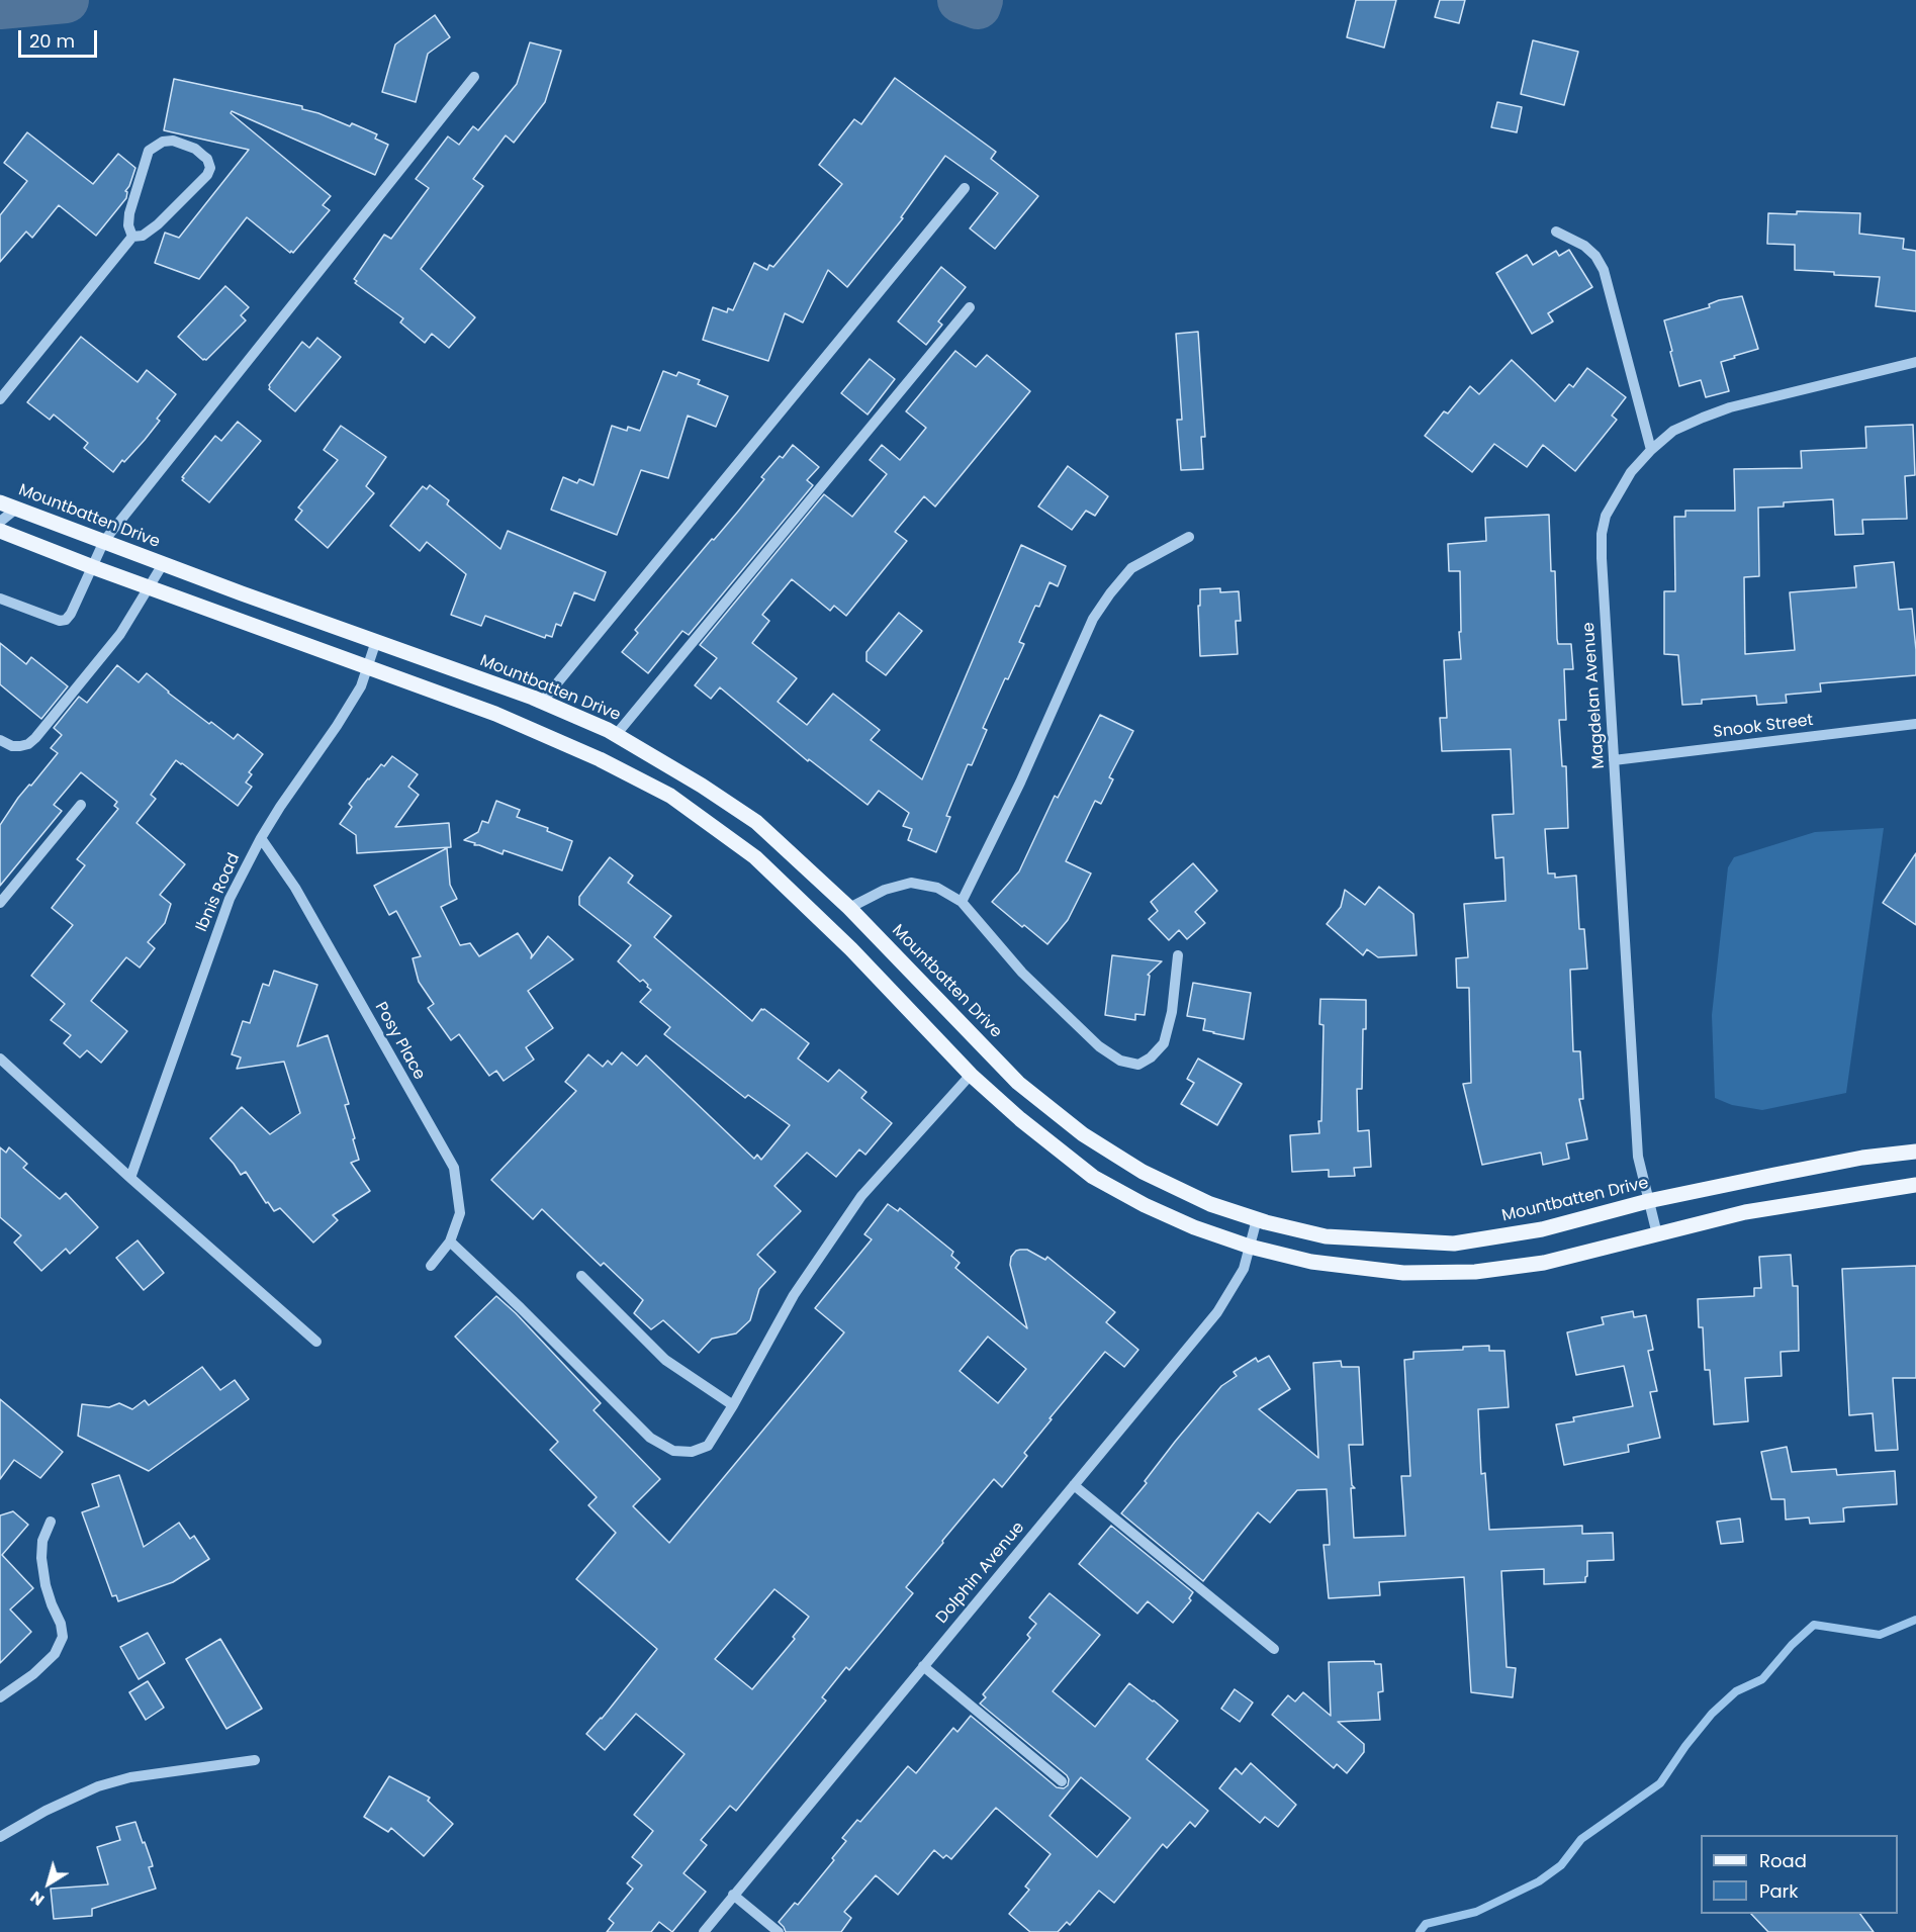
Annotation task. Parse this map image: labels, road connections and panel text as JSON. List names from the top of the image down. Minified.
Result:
{"streets":{"main road":["Mountbatten Drive"],"street":["Magdelan Avenue","Snook Street","Ibnis Road","Posy Place","Dolphin Avenue"]},"crossings":[["Mountbatten Drive","Magdelan Avenue"],["Mountbatten Drive","Ibnis Road"],["Mountbatten Drive","Dolphin Avenue"],["Magdelan Avenue","Snook Street"],["Ibnis Road","Posy Place"]],"legend":["Road","Park"],"scale_bar":"20 m","north":"bottom left"}
